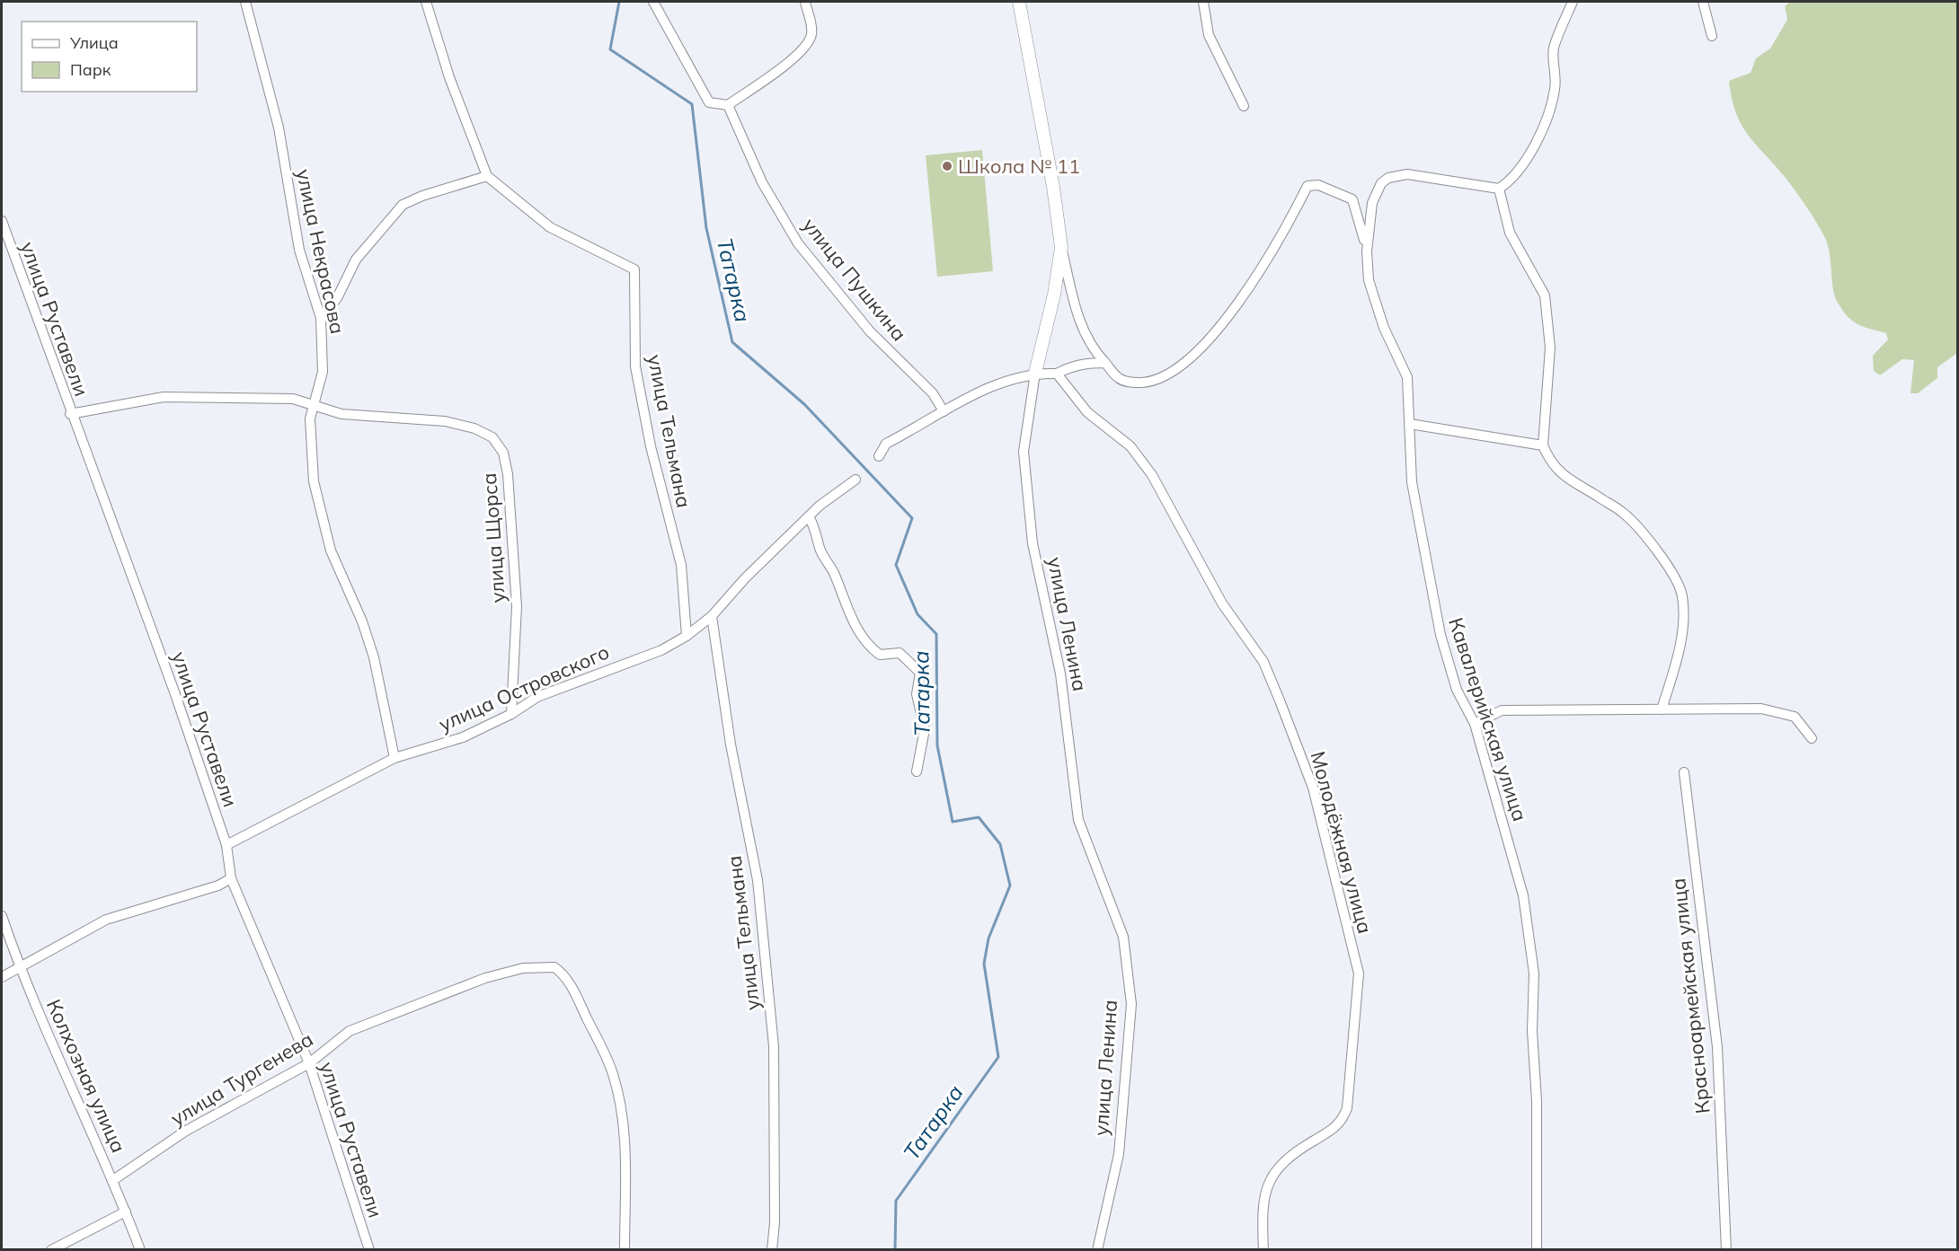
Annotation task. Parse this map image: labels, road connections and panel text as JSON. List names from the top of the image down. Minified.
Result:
{"streets":{"street":["улица Некрасова","улица Пушкина","улица Руставели","улица Тельмана","улица Щорса","улица Ленина","улица Островского","Кавалерийская улица","Молодёжная улица","Красноармейская улица","Колхозная улица","улица Тургенева"]},"crossings":[["улица Некрасова","улица Щорса"],["улица Некрасова","улица Островского"],["улица Руставели","улица Щорса"],["улица Руставели","улица Островского"],["улица Руставели","улица Тургенева"],["улица Тельмана","улица Островского"],["улица Щорса","улица Островского"],["Колхозная улица","улица Тургенева"]],"water":["Татарка"],"places":["Школа № 11"],"legend":["Улица","Парк"]}
